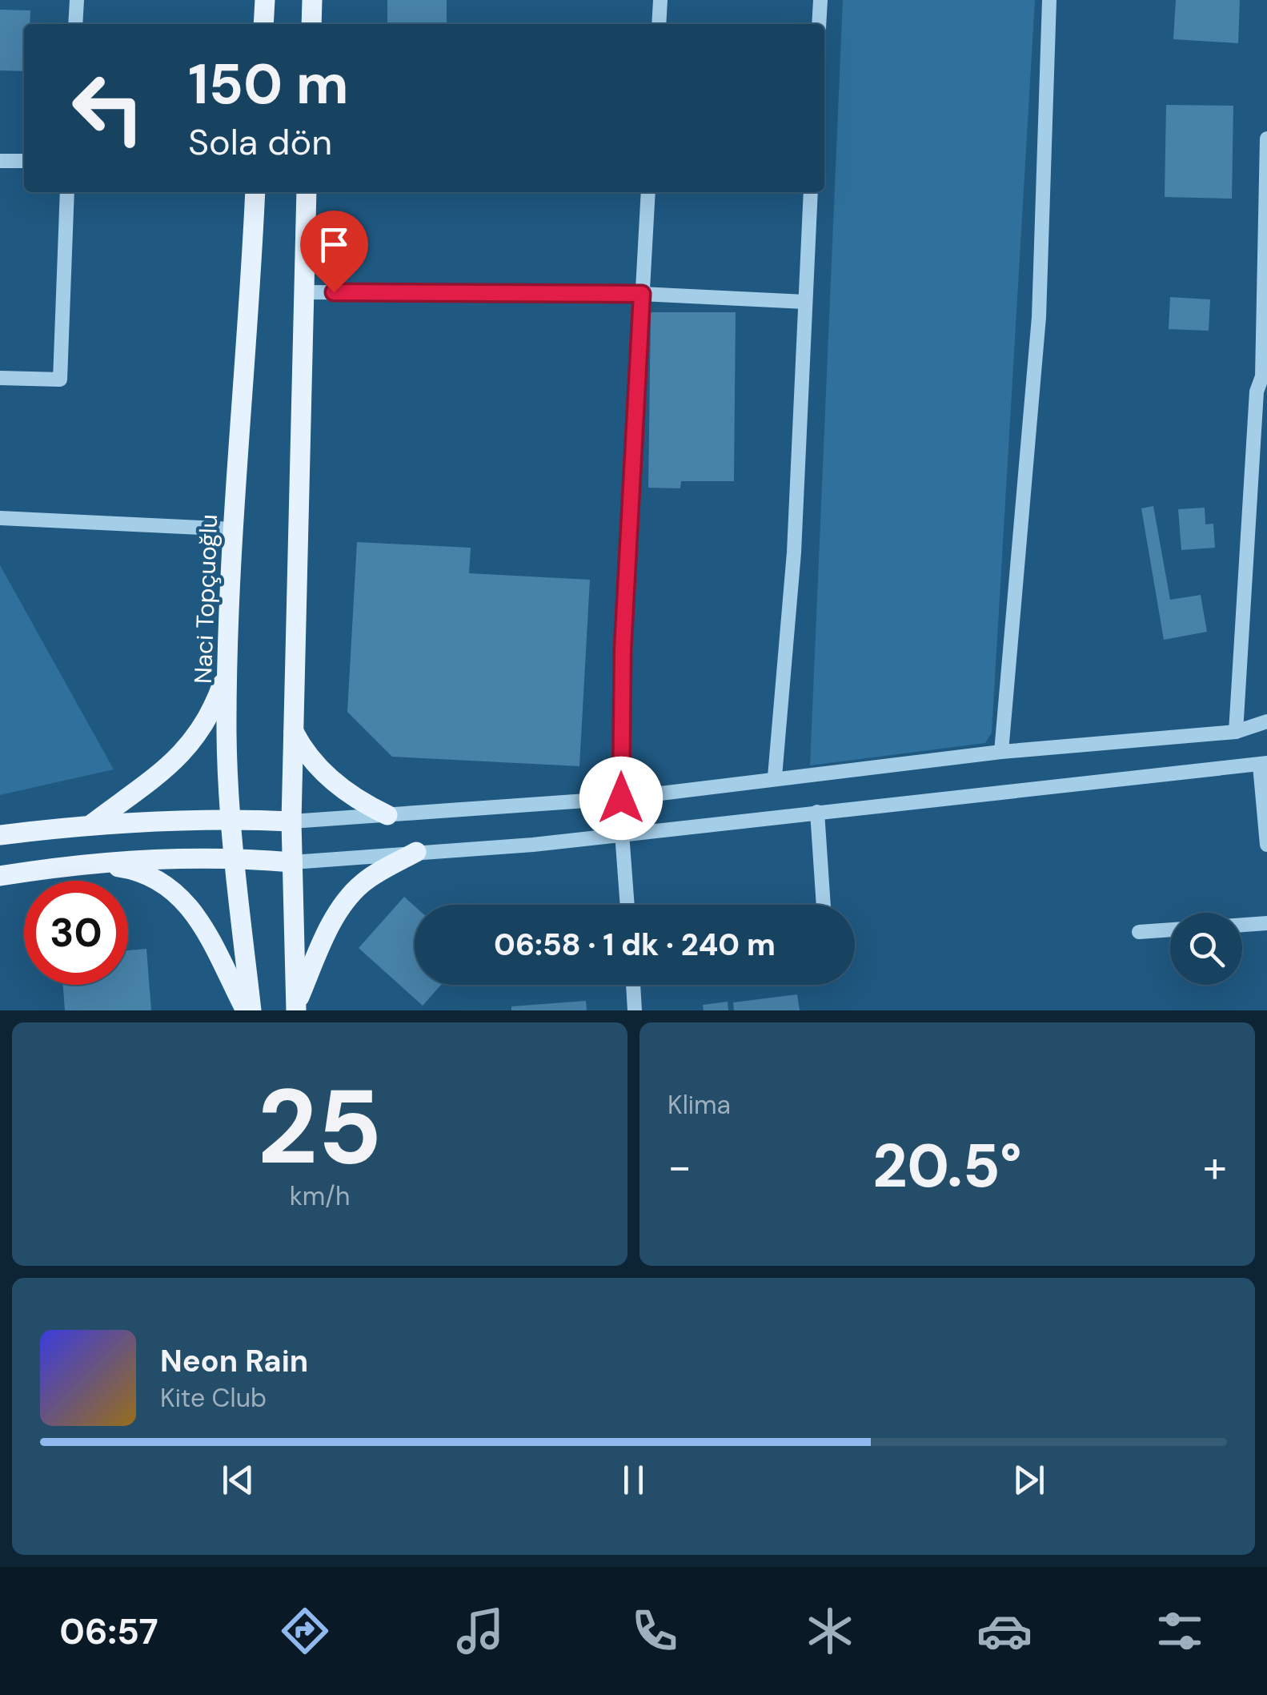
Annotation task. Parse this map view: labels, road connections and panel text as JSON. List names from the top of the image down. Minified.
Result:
{"streets":{"main road":["Naci Topçuoğlu"]},"page":{"turn":["150 m","Sola dön"],"limit":"30","trip":"06:58 · 1 dk · 240 m","tile":[["25","km/h"],"Klima"],"heat":["−","20.5°","+"],"song":["Neon Rain","Kite Club"],"tabs":"06:57"}}
